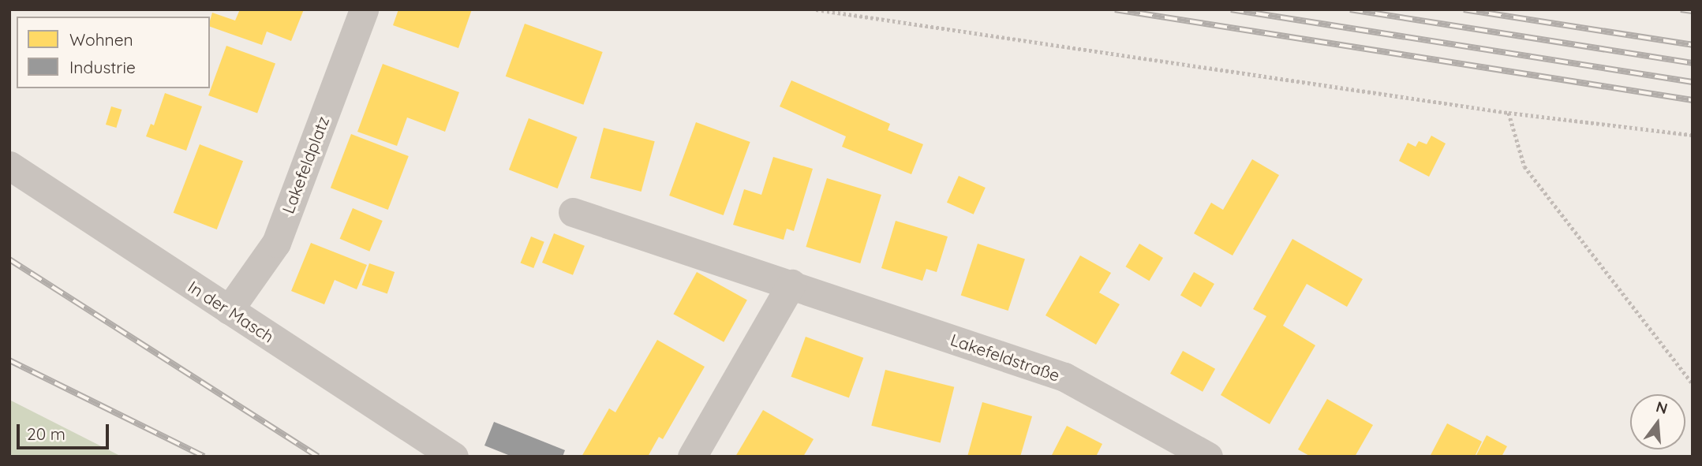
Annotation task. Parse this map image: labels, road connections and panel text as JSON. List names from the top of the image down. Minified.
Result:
{"streets":{"street":["Lakefeldplatz","In der Masch","Lakefeldstraße"]},"crossings":[["Lakefeldplatz","In der Masch"]],"legend":["Wohnen","Industrie"],"scale_bar":"20 m","north":"top"}
